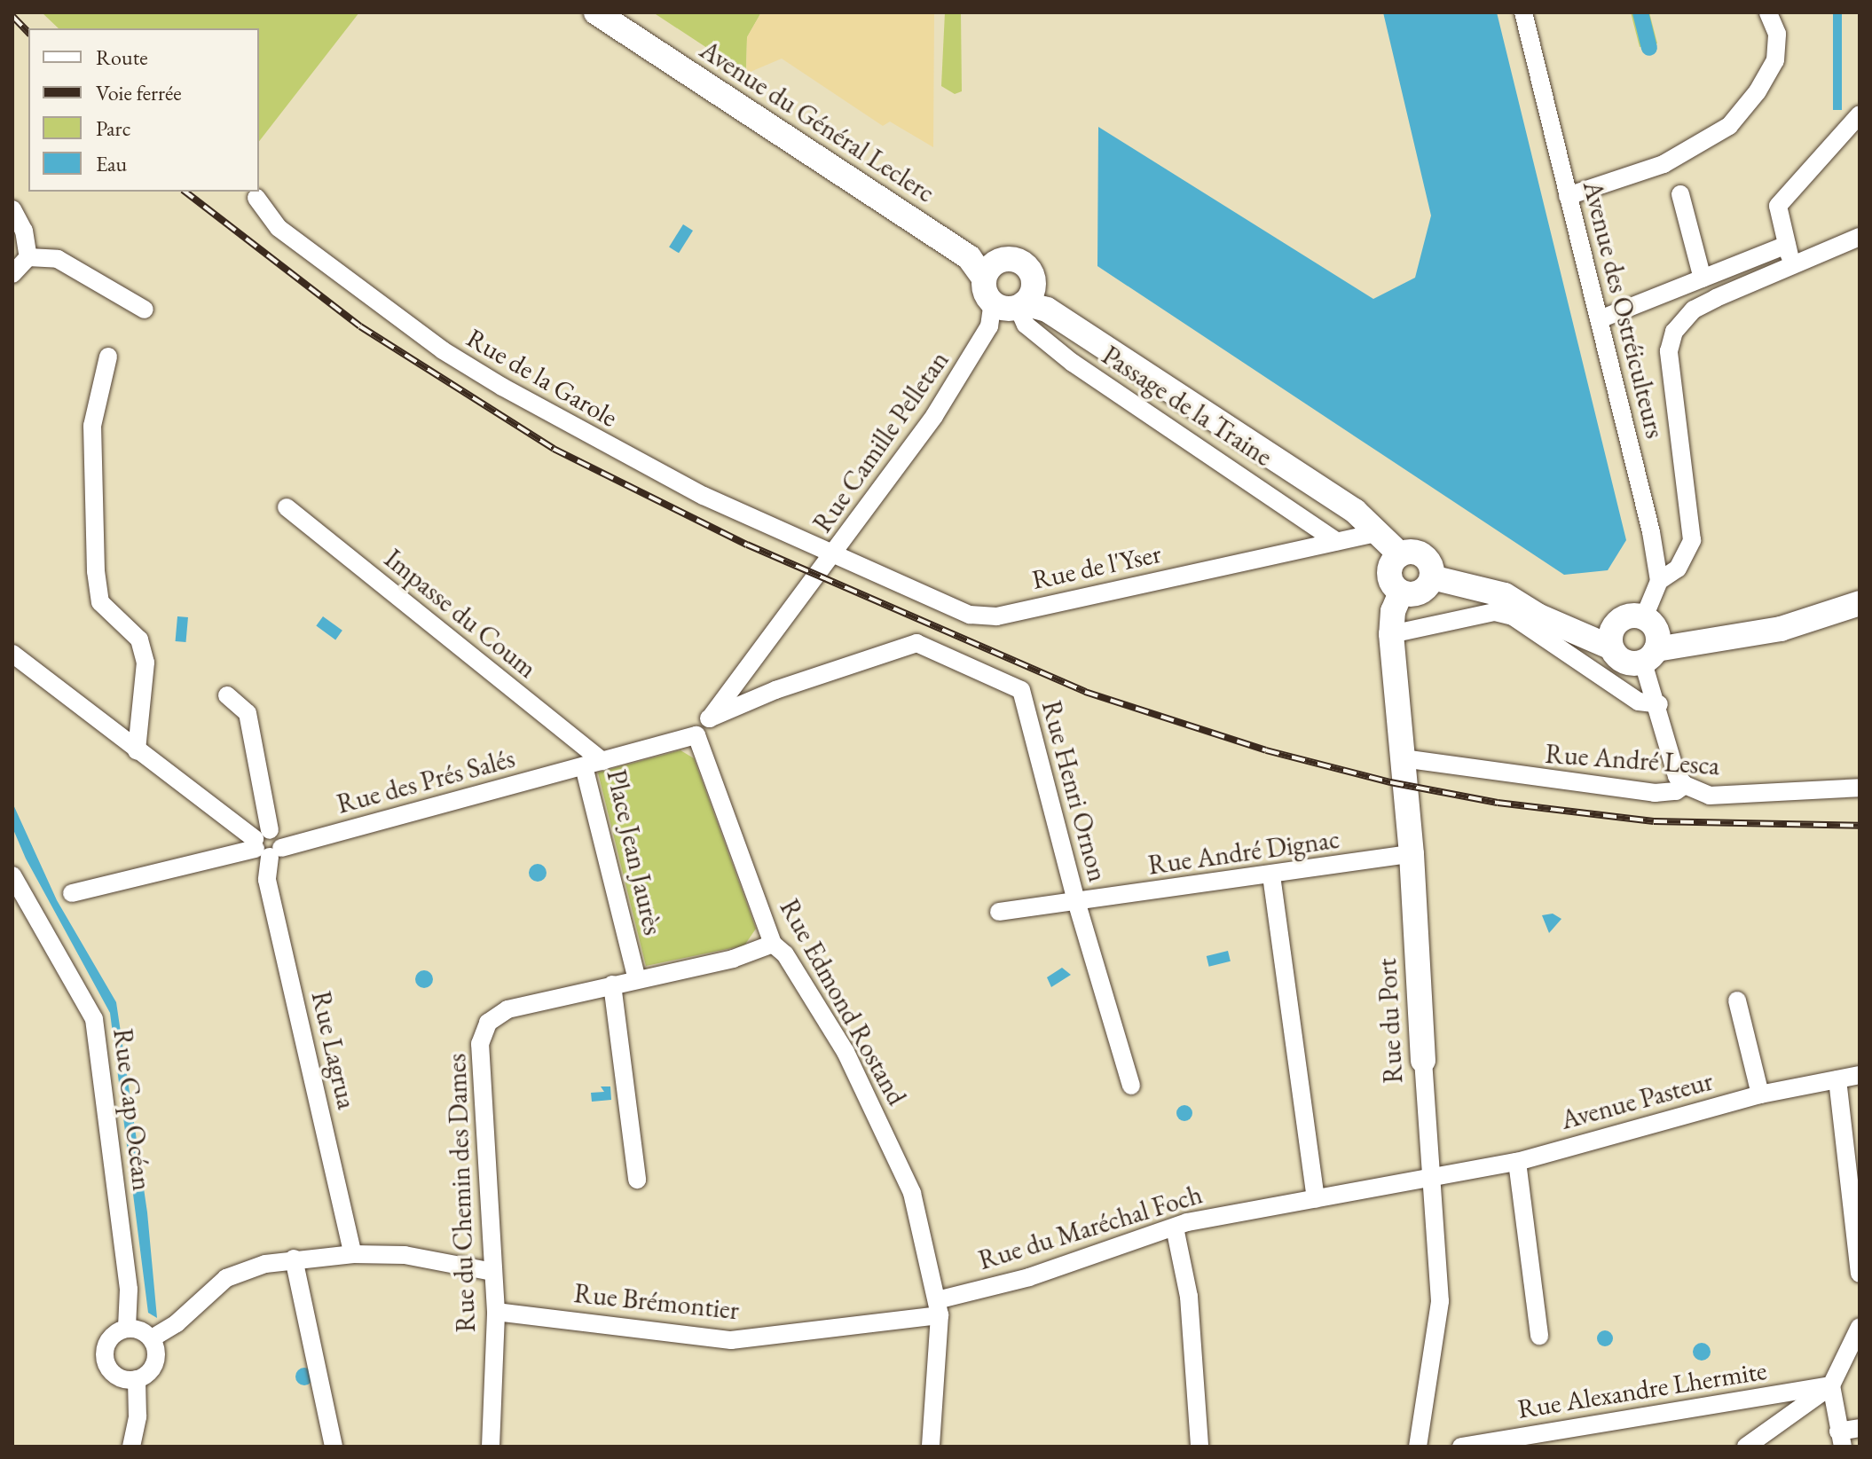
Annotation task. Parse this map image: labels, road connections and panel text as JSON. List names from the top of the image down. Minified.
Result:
{"streets":{"main road":["Avenue du Général Leclerc","Rue du Port"],"street":["Avenue des Ostréiculteurs","Rue de la Garole","Passage de la Traine","Rue Camille Pelletan","Rue de l'Yser","Impasse du Coum","Rue André Lesca","Rue des Prés Salés","Rue Henri Ornon","Place Jean Jaurès","Rue André Dignac","Rue Edmond Rostand","Rue Lagrua","Avenue Pasteur","Rue Cap Océan","Rue du Chemin des Dames","Rue du Maréchal Foch","Rue Brémontier","Rue Alexandre Lhermite"]},"crossings":[["Avenue du Général Leclerc","Passage de la Traine"],["Avenue du Général Leclerc","Rue Camille Pelletan"],["Rue de la Garole","Rue Camille Pelletan"],["Rue de la Garole","Rue de l'Yser"],["Passage de la Traine","Rue Camille Pelletan"],["Passage de la Traine","Rue de l'Yser"],["Rue Camille Pelletan","Rue de l'Yser"],["Rue Camille Pelletan","Rue Henri Ornon"],["Impasse du Coum","Place Jean Jaurès"],["Rue André Lesca","Rue du Port"],["Rue des Prés Salés","Place Jean Jaurès"],["Rue des Prés Salés","Rue Lagrua"],["Rue Henri Ornon","Rue André Dignac"],["Place Jean Jaurès","Rue Edmond Rostand"],["Place Jean Jaurès","Rue du Chemin des Dames"],["Rue André Dignac","Rue du Port"],["Rue Edmond Rostand","Rue du Chemin des Dames"],["Rue Edmond Rostand","Rue du Maréchal Foch"],["Rue Edmond Rostand","Rue Brémontier"],["Rue du Port","Avenue Pasteur"],["Rue du Port","Rue du Maréchal Foch"],["Avenue Pasteur","Rue du Maréchal Foch"],["Rue du Chemin des Dames","Rue Brémontier"],["Rue du Maréchal Foch","Rue Brémontier"]],"legend":["Route","Voie ferrée","Parc","Eau"]}
